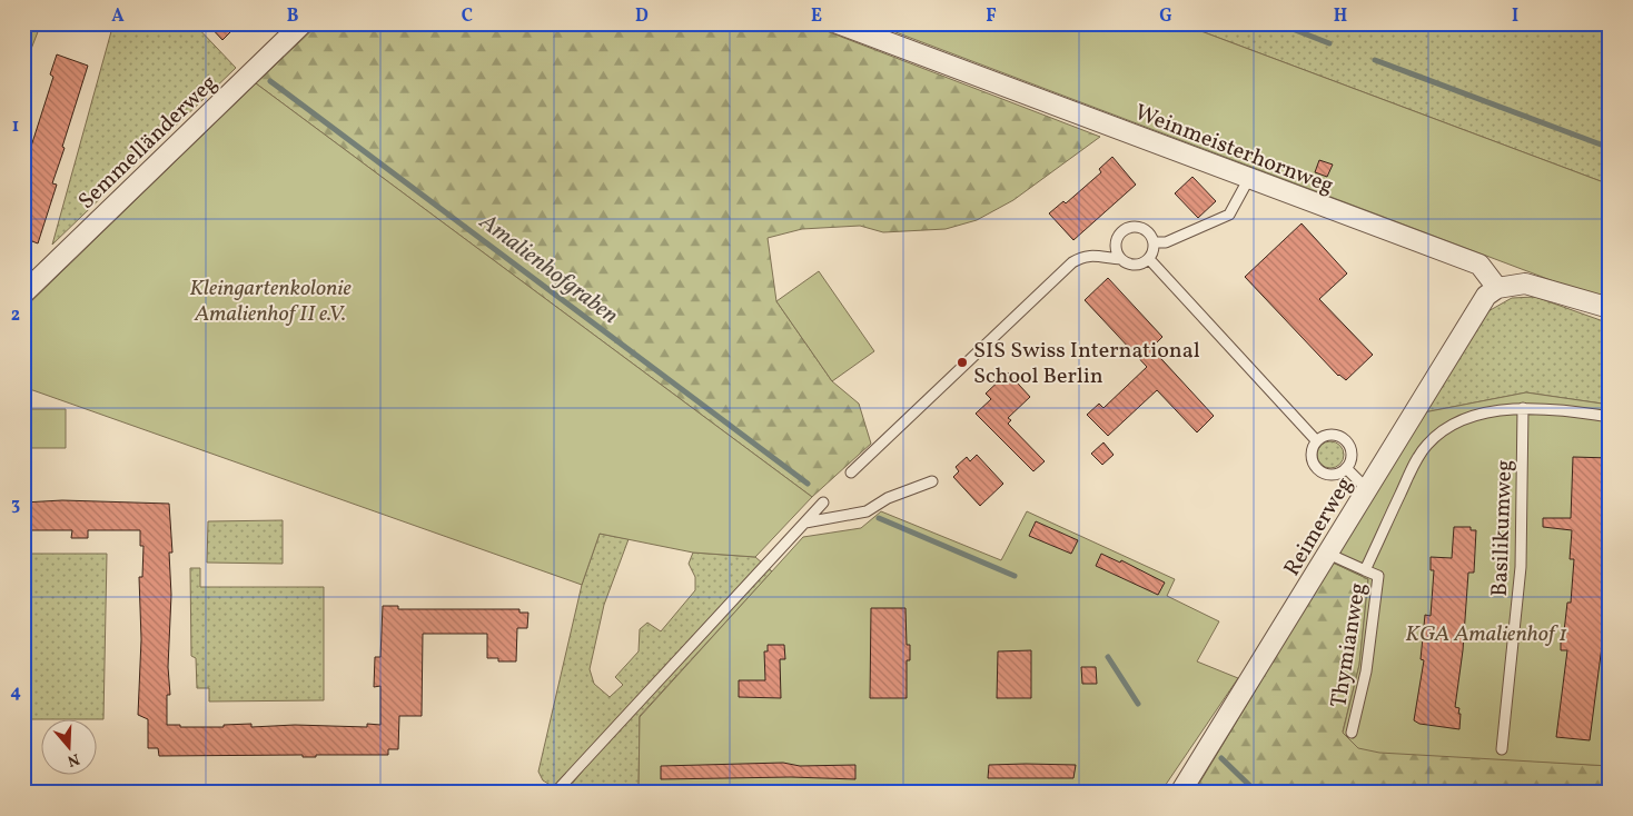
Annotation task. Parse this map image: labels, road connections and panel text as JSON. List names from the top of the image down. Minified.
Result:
{"streets":{"street":["Semmelländerweg","Weinmeisterhornweg","Reimerweg"],"lane":["Basilikumweg","Thymianweg"]},"crossings":[["Weinmeisterhornweg","Reimerweg"],["Basilikumweg","Thymianweg"]],"water":["Amalienhofgraben"],"parks":["Kleingartenkolonie Amalienhof II e.V.","KGA Amalienhof 1"],"places":["SIS Swiss International School Berlin"],"north":"bottom","grid":{"columns":["A","B","C","D","E","F","G","H","I"],"rows":["1","2","3","4"]}}
